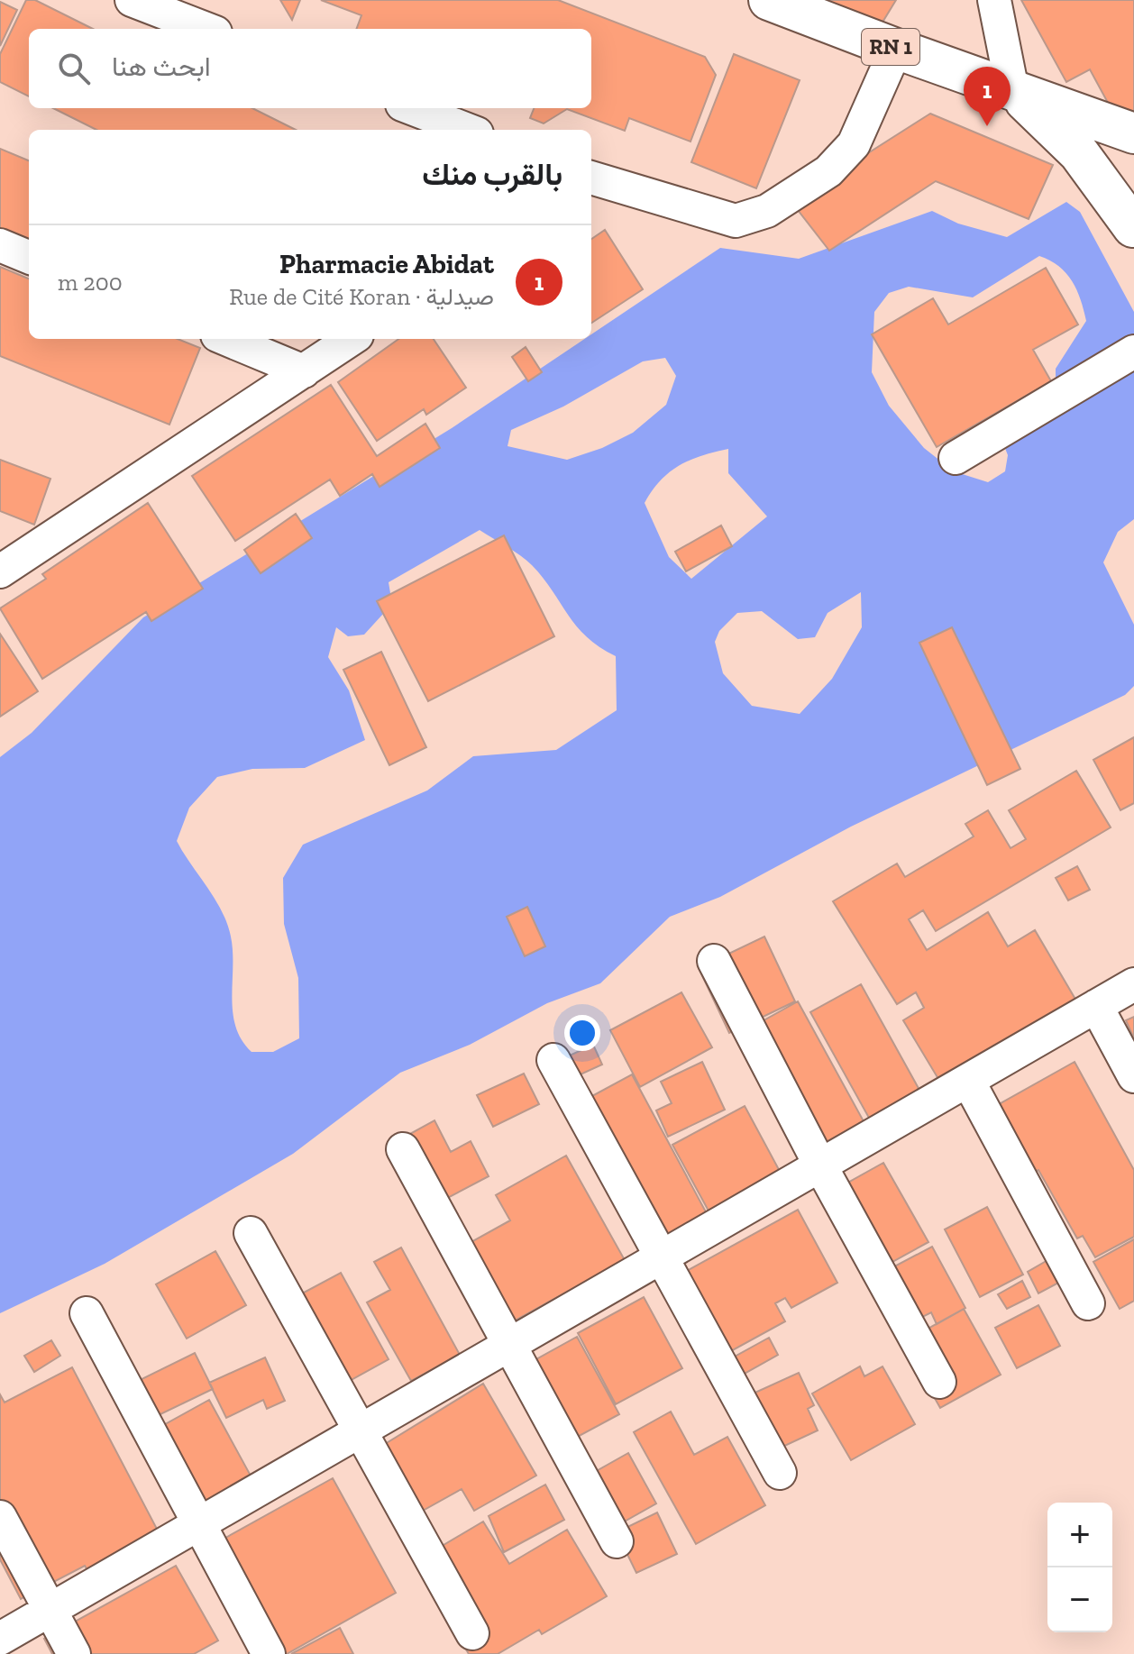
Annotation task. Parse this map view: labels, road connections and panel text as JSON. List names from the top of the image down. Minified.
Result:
{"streets":{"main road":["RN 1"]},"page":{"search":"ابحث هنا","pins":"1","heading":"بالقرب منك","list":[{"mark":"1","name":"Pharmacie Abidat","note":"صيدلية · Rue de Cité Koran","value":"200 m"}],"map_buttons":["+","−"]}}
